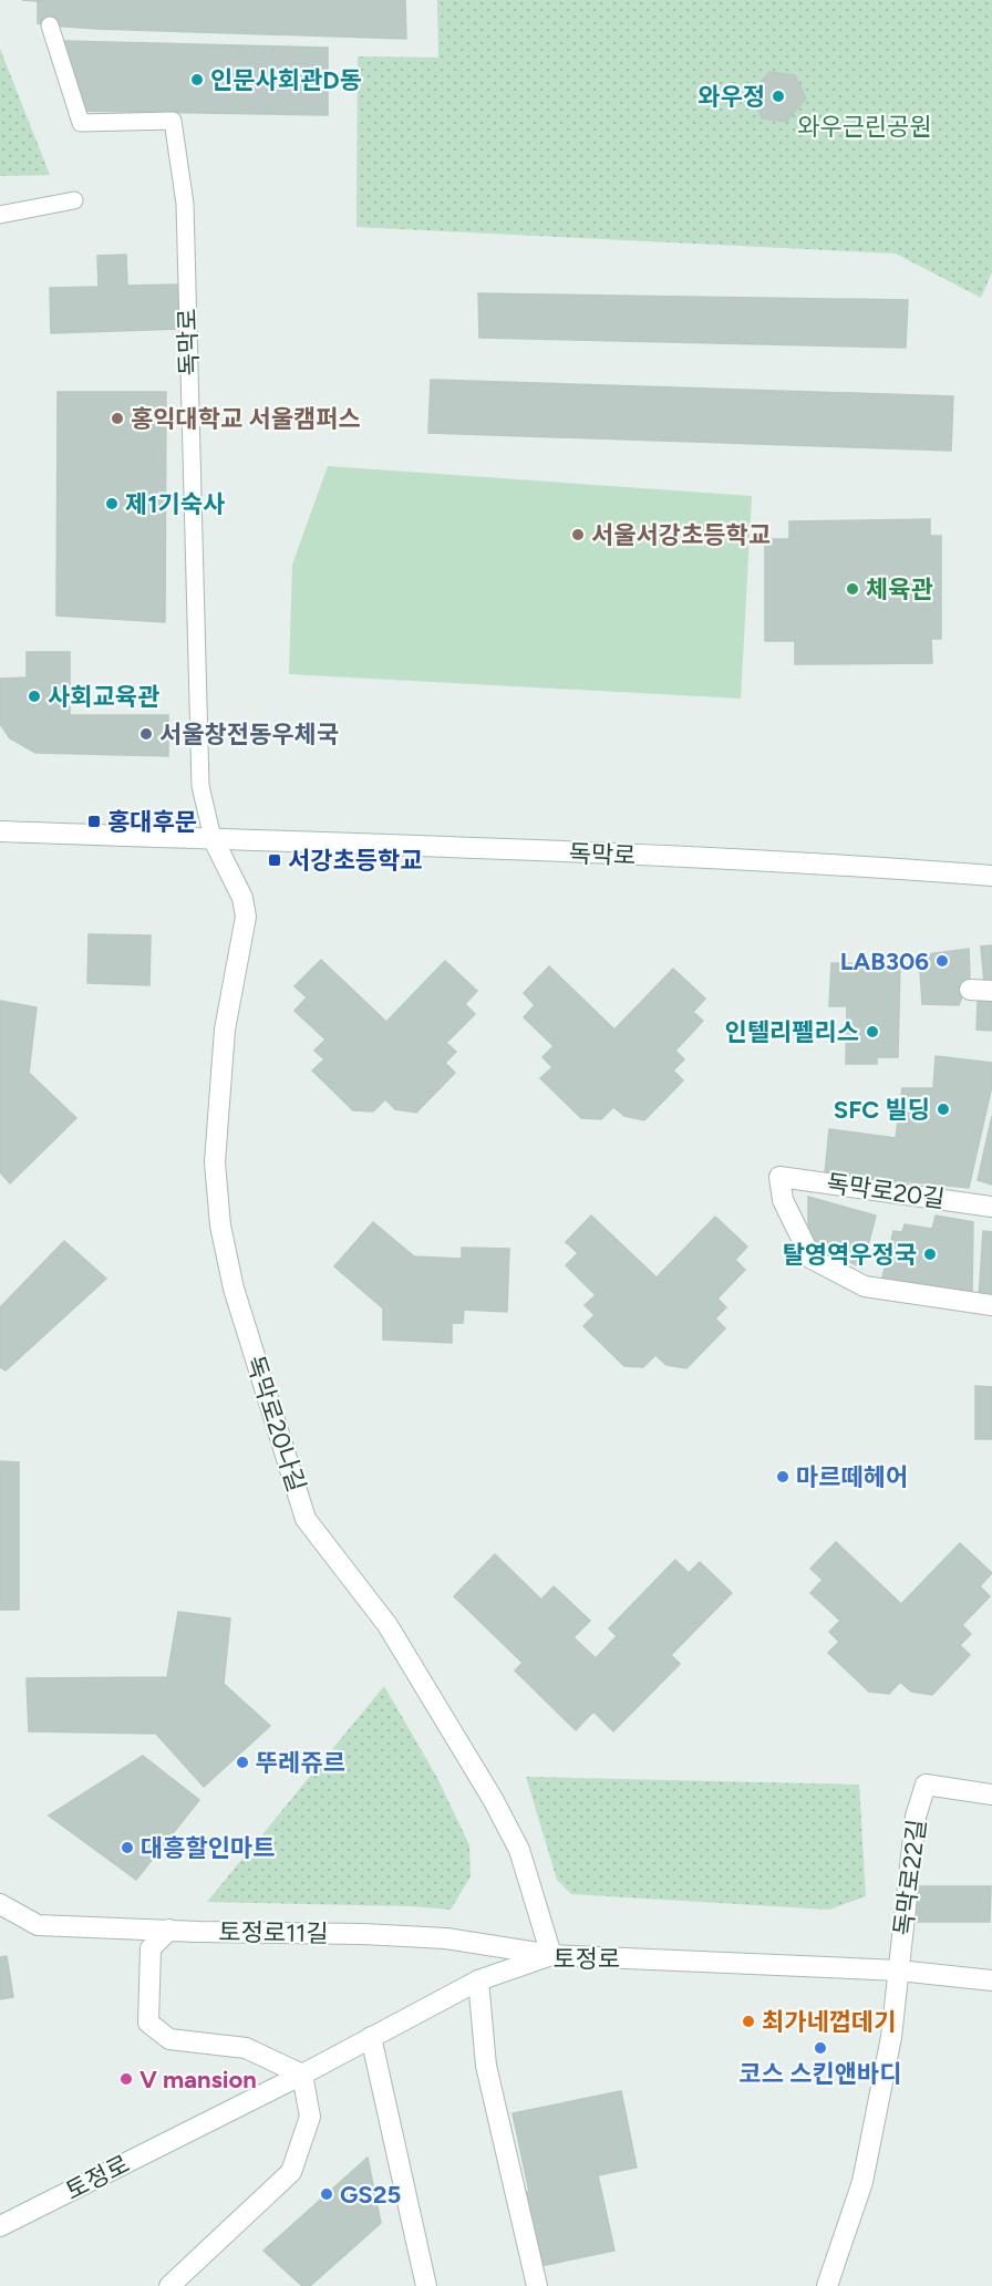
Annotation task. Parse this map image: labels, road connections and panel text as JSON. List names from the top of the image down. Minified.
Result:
{"streets":{"street":["독막로","독막로20길","독막로20나길","독막로22길","토정로11길","토정로"]},"crossings":[["독막로","독막로20나길"],["독막로20나길","토정로11길"],["독막로20나길","토정로"],["독막로22길","토정로"],["토정로11길","토정로"]],"parks":["와우근린공원"],"places":{"other":["인문사회관D동","와우정","홍익대학교 서울캠퍼스","제1기숙사","서울서강초등학교","체육관","사회교육관","서울창전동우체국","LAB306","인텔리펠리스","SFC 빌딩","탈영역우정국","마르떼헤어","뚜레쥬르","대흥할인마트","최가네껍데기","코스 스킨앤바디","V mansion","GS25"],"transit":["홍대후문","서강초등학교"]}}
